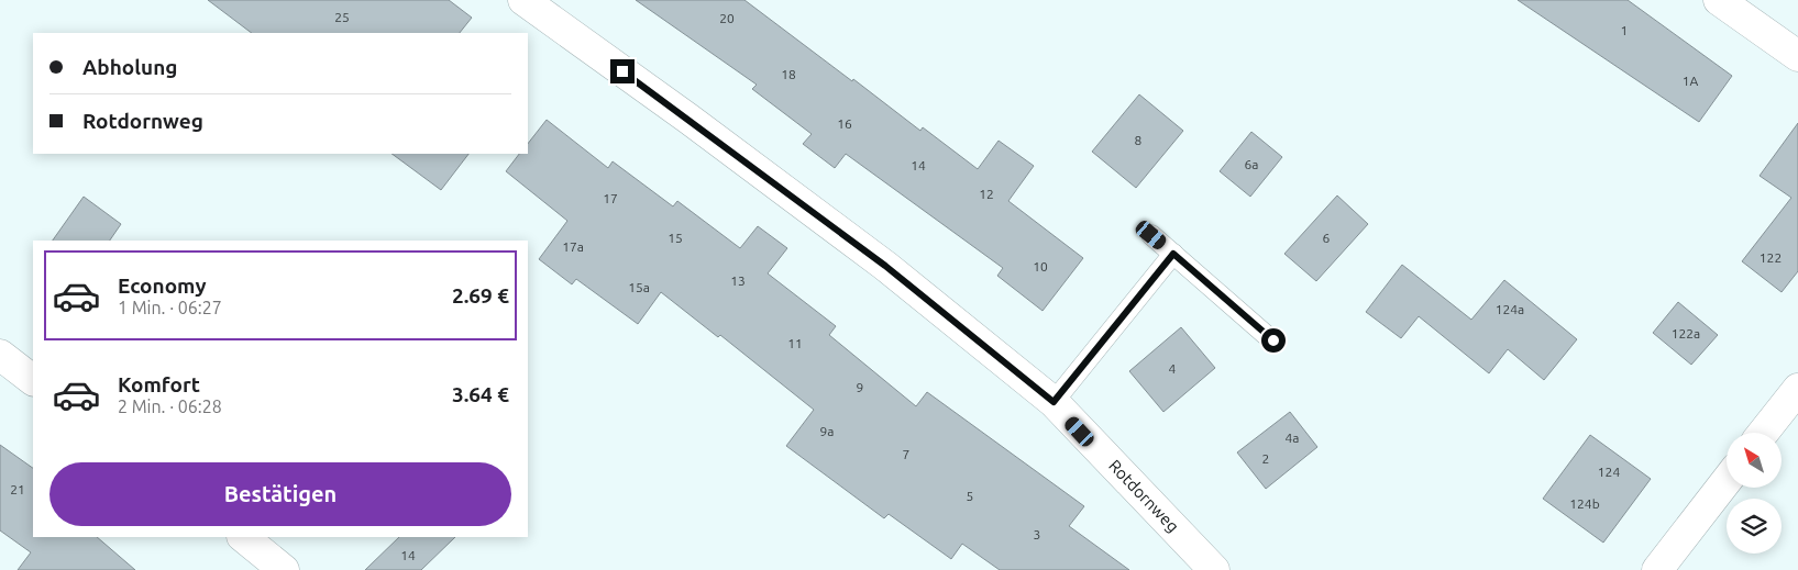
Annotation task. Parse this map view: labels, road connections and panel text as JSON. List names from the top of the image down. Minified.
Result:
{"streets":{"street":["Rotdornweg"]},"house_numbers":["25","20","1","18","1A","16","8","6a","14","12","17","15","6","17a","122","10","13","15a","124a","122a","11","4","9","9a","4a","7","2","124","21","5","124b","3","14"],"north":"top left","page":{"banner":["Abholung","Rotdornweg"],"list":[{"name":"Economy","note":"1 Min. · 06:27","value":"2.69 €"},{"name":"Komfort","note":"2 Min. · 06:28","value":"3.64 €"}],"buttons":"Bestätigen"}}
